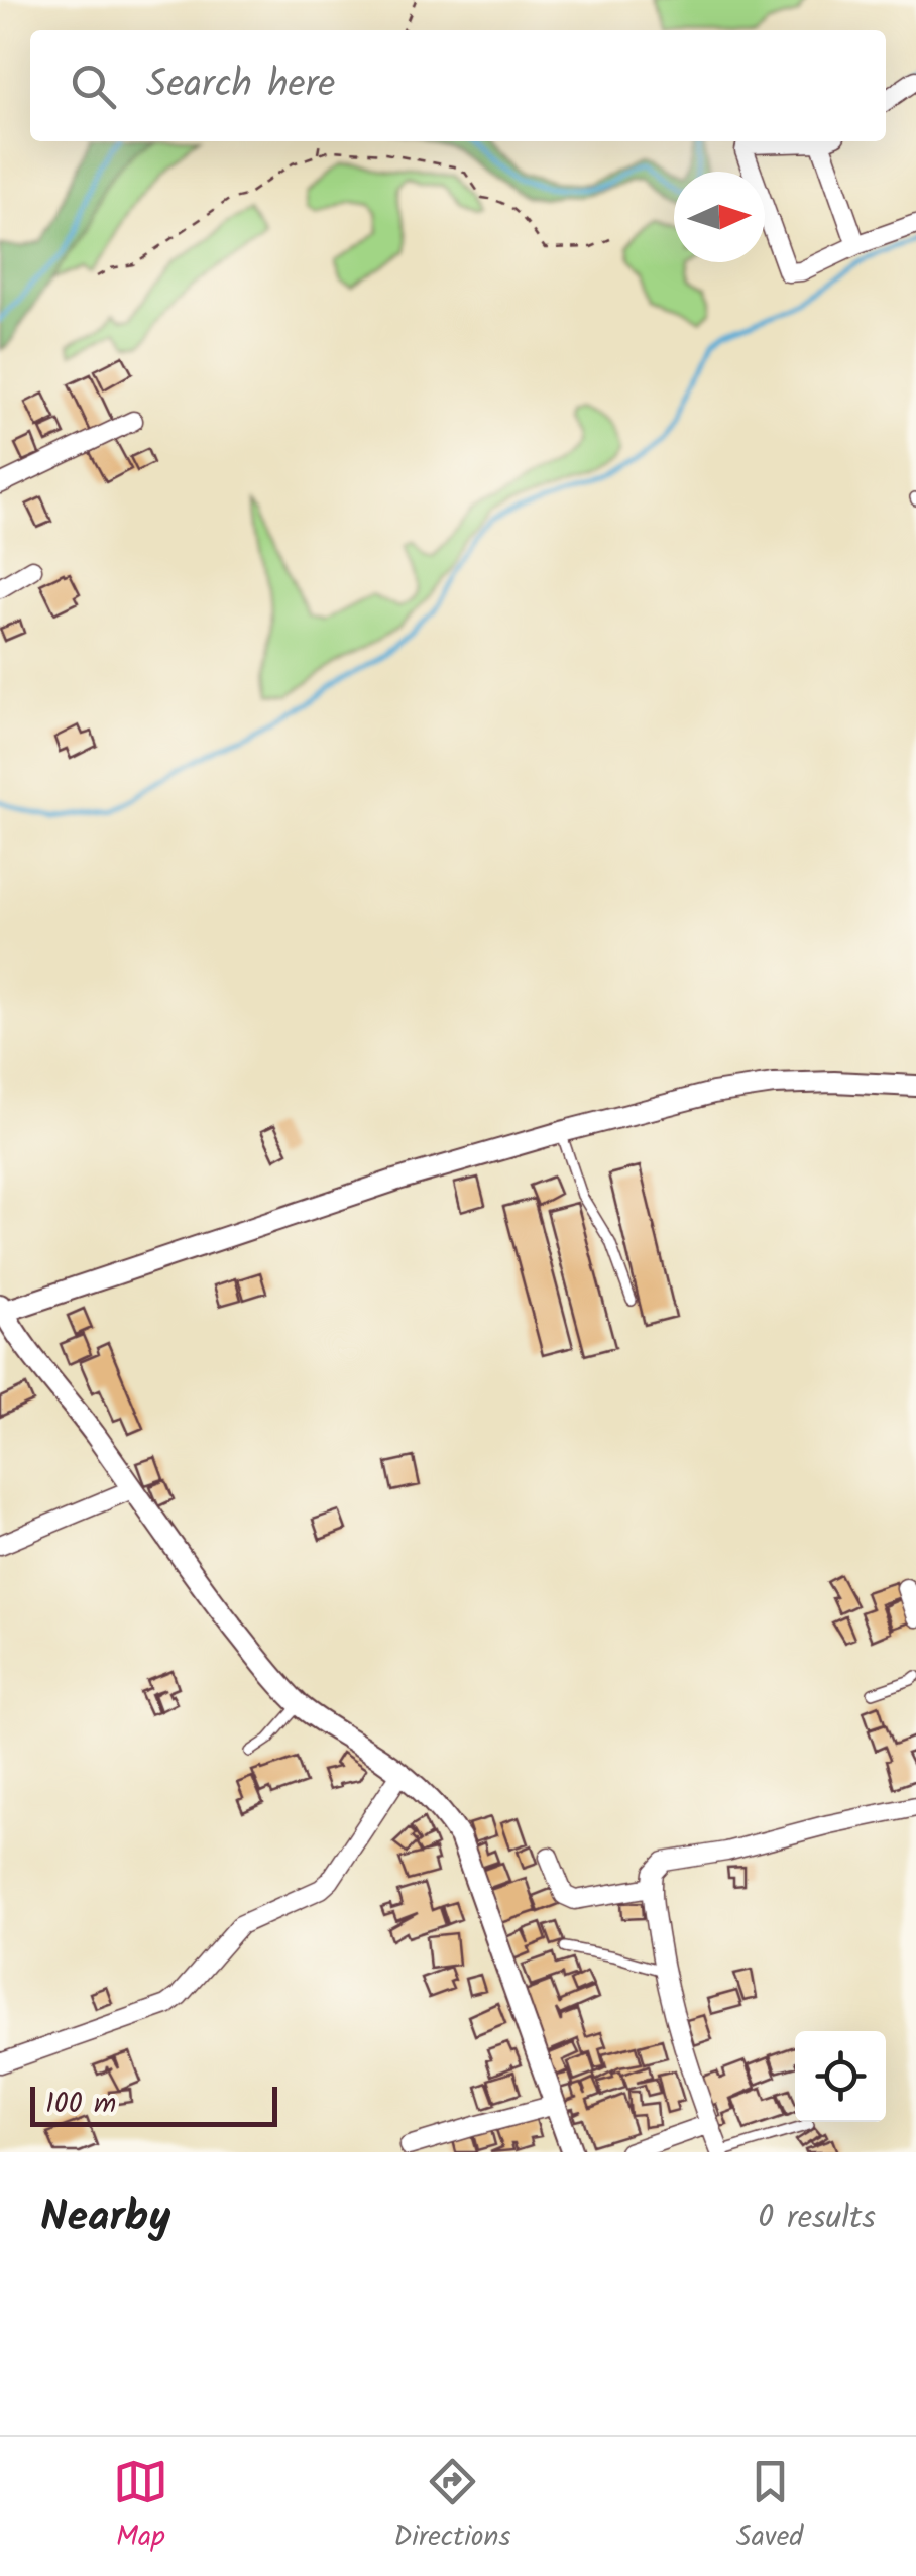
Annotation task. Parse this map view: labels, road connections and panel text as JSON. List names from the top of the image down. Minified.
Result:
{"scale_bar":"100 m","north":"right","page":{"search":"Search here","scale":"100 m","heading":["Nearby","0 results"],"nav":["Map","Directions","Saved"]}}
